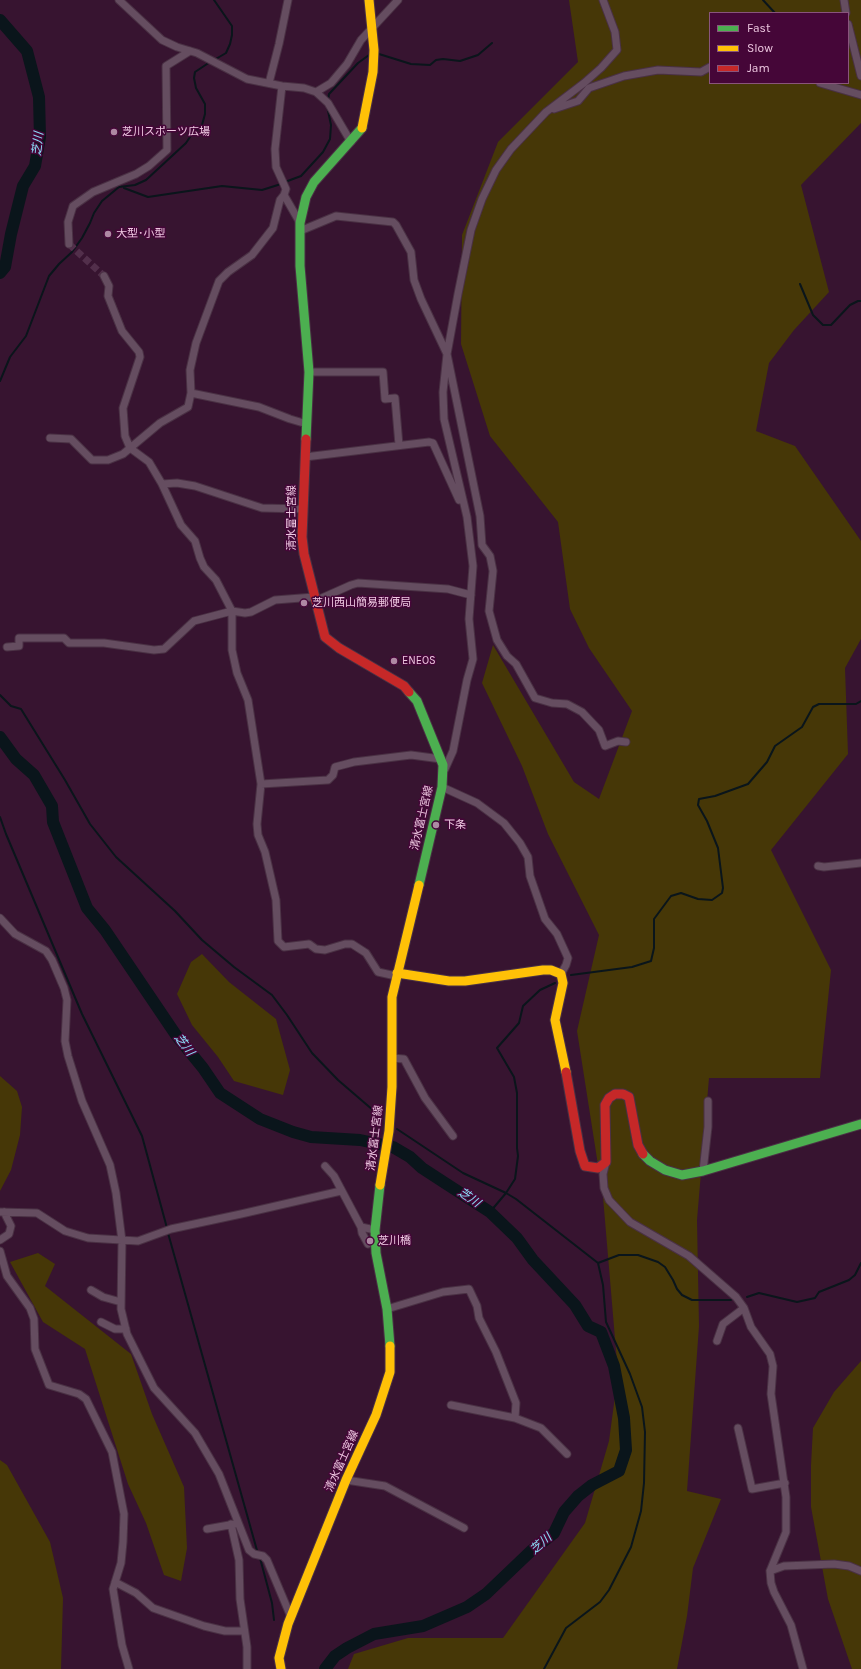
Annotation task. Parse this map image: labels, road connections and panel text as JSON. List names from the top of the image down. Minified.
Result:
{"streets":{"main road":["清水富士宮線"]},"water":["芝川"],"places":["芝川スポーツ広場","大型･小型","芝川西山簡易郵便局","ENEOS","下条","芝川橋"],"legend":["Fast","Slow","Jam"]}
